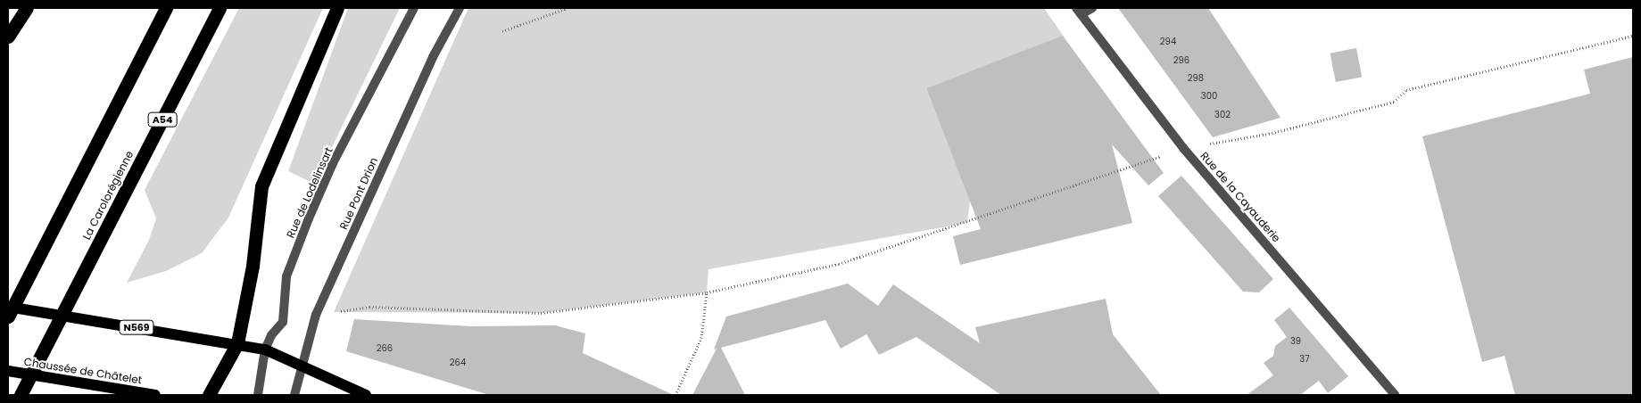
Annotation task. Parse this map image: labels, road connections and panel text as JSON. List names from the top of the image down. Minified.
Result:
{"streets":{"highway":["A54","La Carolorégienne"],"main road":["N569","Chaussée de Châtelet"],"street":["Rue de Lodelinsart","Rue Pont Drion","Rue de la Cayauderie"]},"crossings":[["Rue de Lodelinsart","N569"],["Rue Pont Drion","N569"]],"house_numbers":["294","296","298","300","302","39","266","37","264"]}
